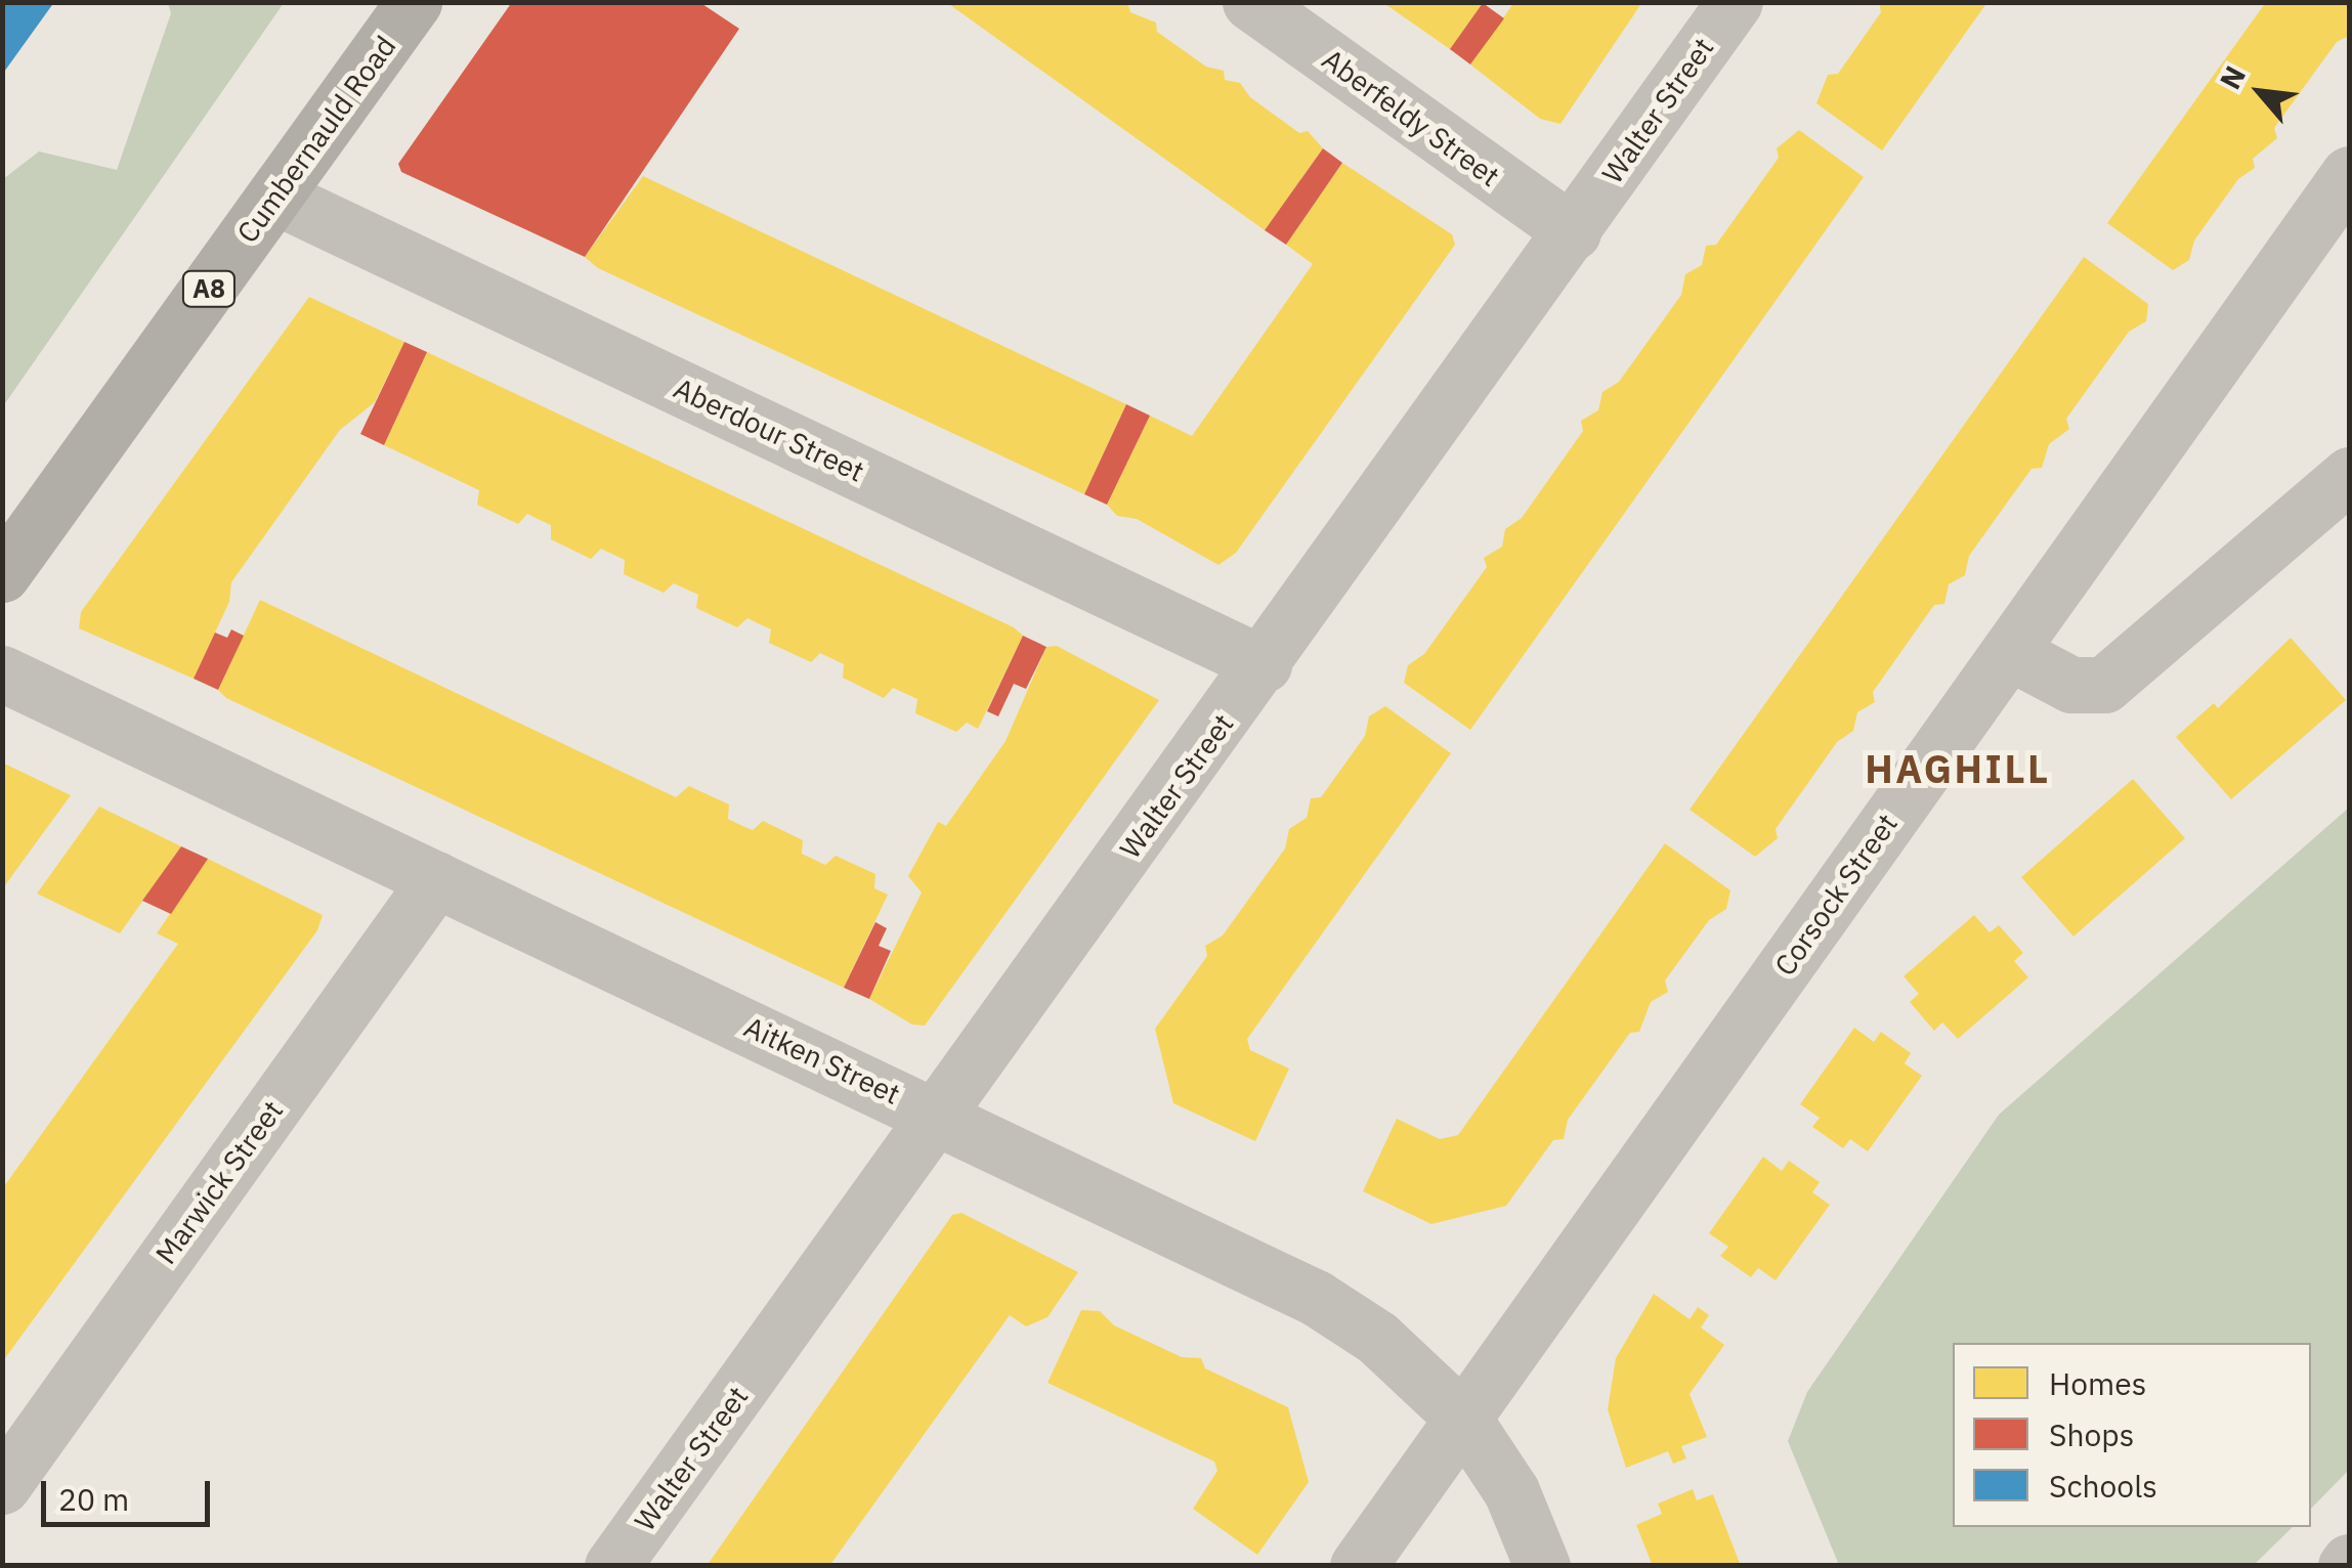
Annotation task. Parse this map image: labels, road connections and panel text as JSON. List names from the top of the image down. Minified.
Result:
{"streets":{"main road":["Cumbernauld Road","A8"],"street":["Walter Street","Aberfeldy Street","Aberdour Street","Corsock Street","Aitken Street","Marwick Street"]},"crossings":[["Walter Street","Aberfeldy Street"],["Walter Street","Aberdour Street"],["Walter Street","Aitken Street"],["Cumbernauld Road","Aberdour Street"],["Corsock Street","Aitken Street"],["Aitken Street","Marwick Street"]],"districts":["HAGHILL"],"legend":["Homes","Shops","Schools"],"scale_bar":"20 m","north":"top left"}
